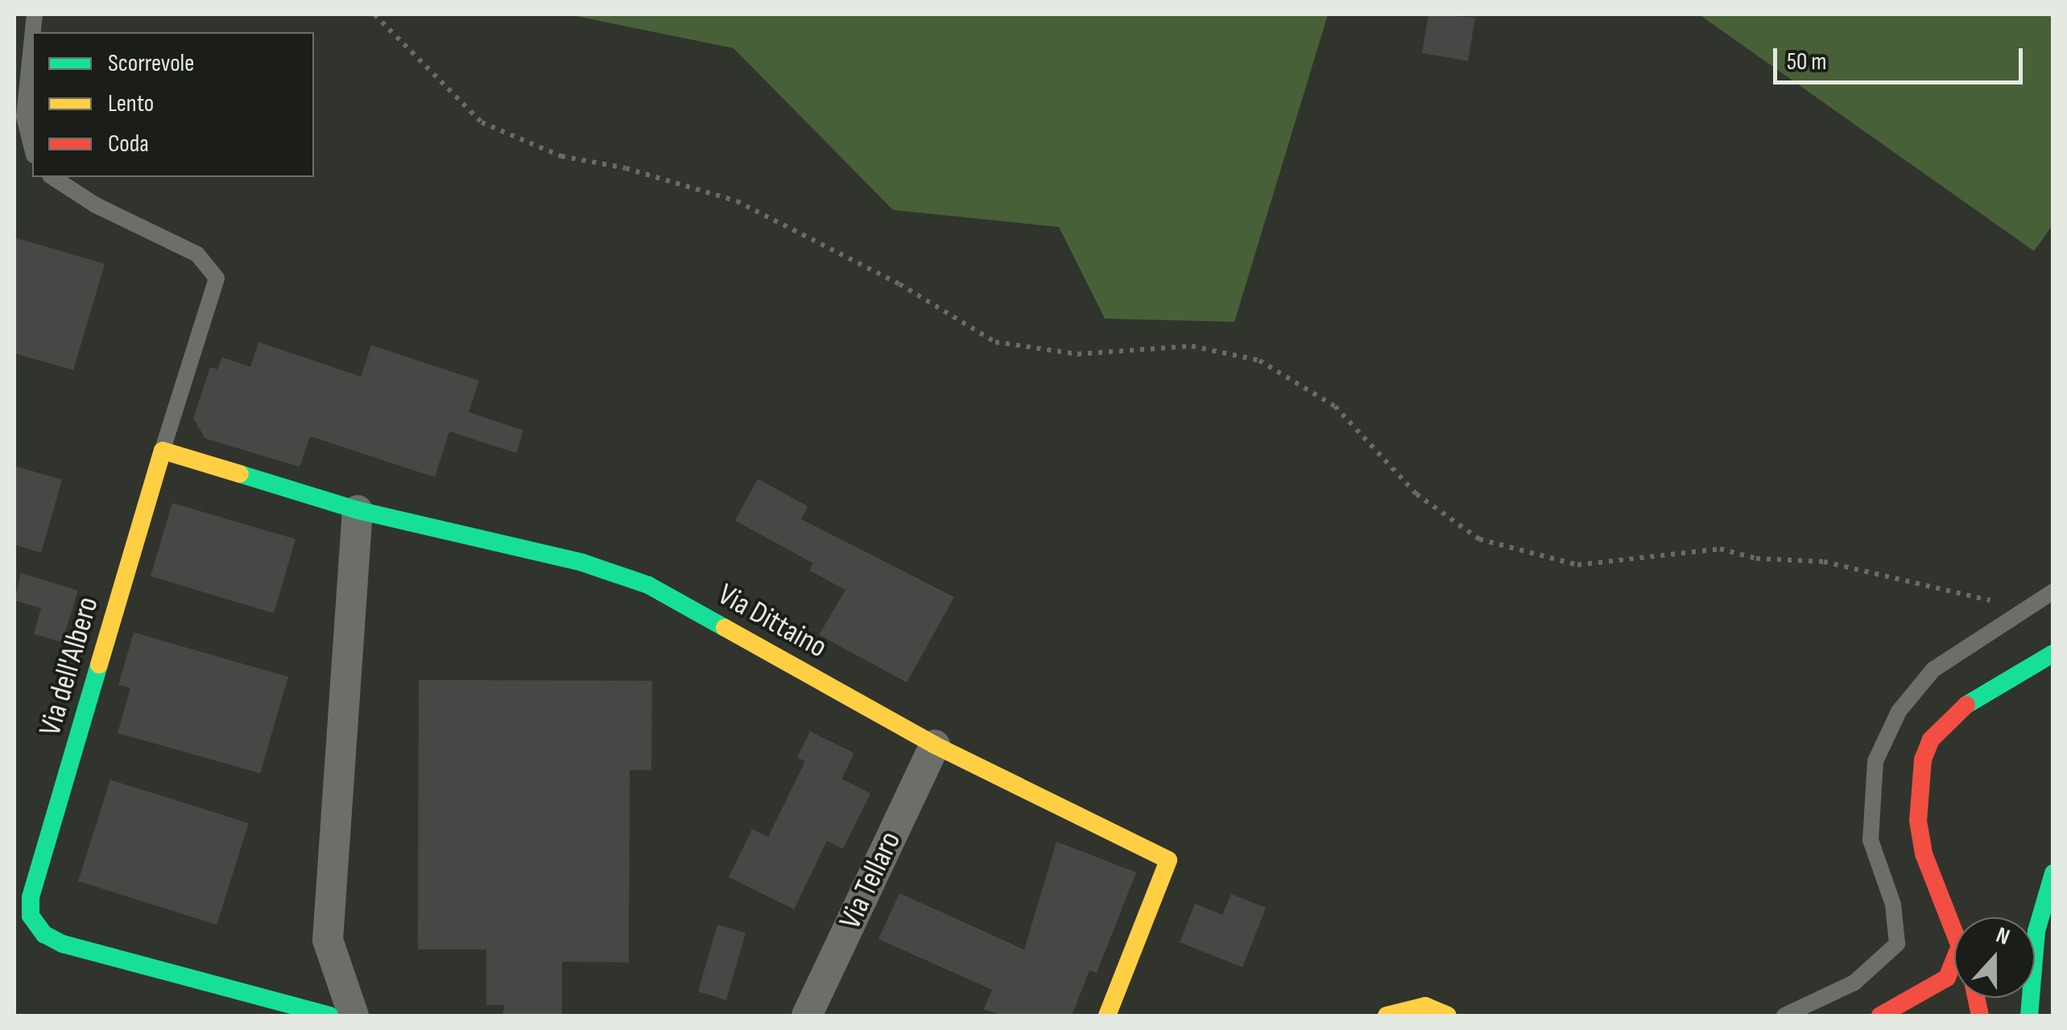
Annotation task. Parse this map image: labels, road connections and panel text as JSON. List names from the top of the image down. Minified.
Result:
{"streets":{"street":["Via Dittaino","Via dell'Albero","Via Tellaro"]},"crossings":[["Via Dittaino","Via dell'Albero"],["Via Dittaino","Via Tellaro"]],"legend":["Scorrevole","Lento","Coda"],"scale_bar":"50 m","north":"top"}
